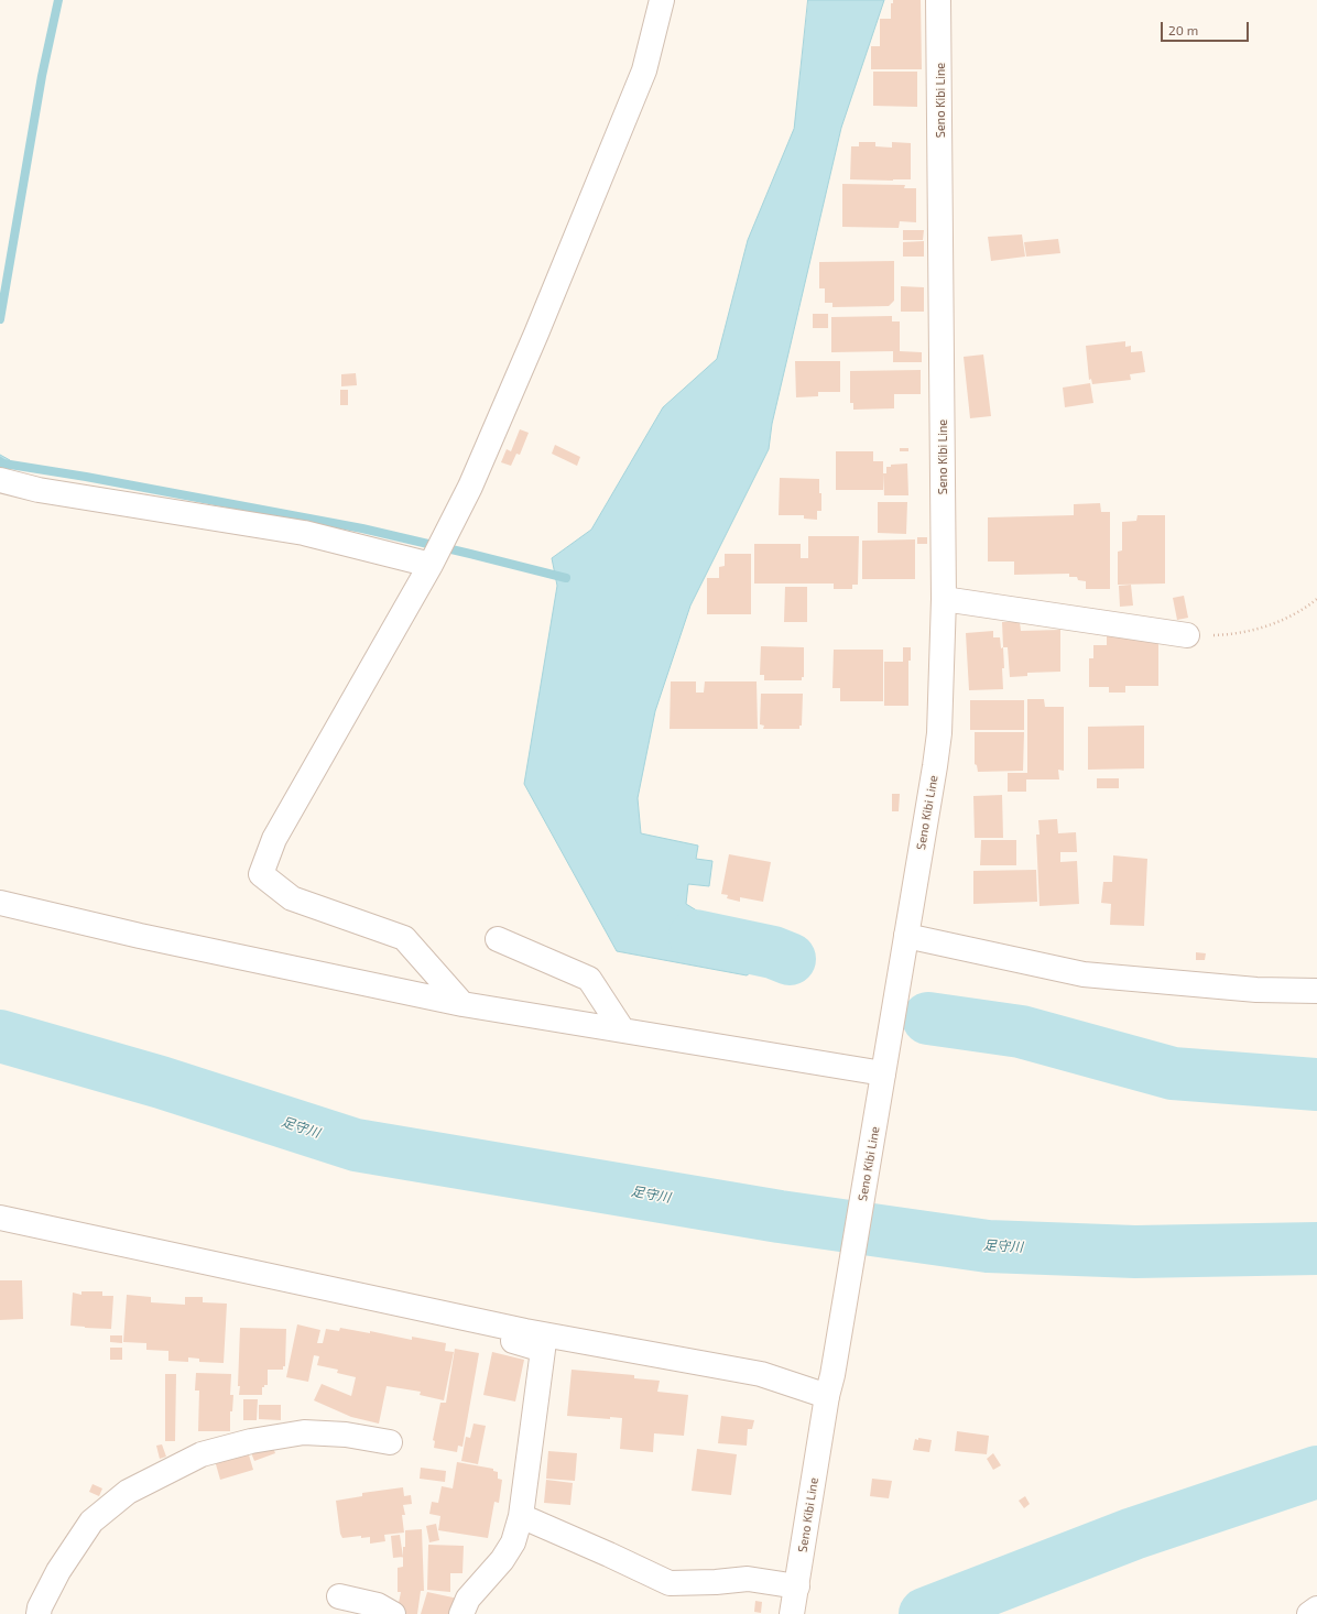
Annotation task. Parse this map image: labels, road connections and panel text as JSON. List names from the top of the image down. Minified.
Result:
{"streets":{"street":["Seno Kibi Line"]},"water":["足守川"],"scale_bar":"20 m"}
